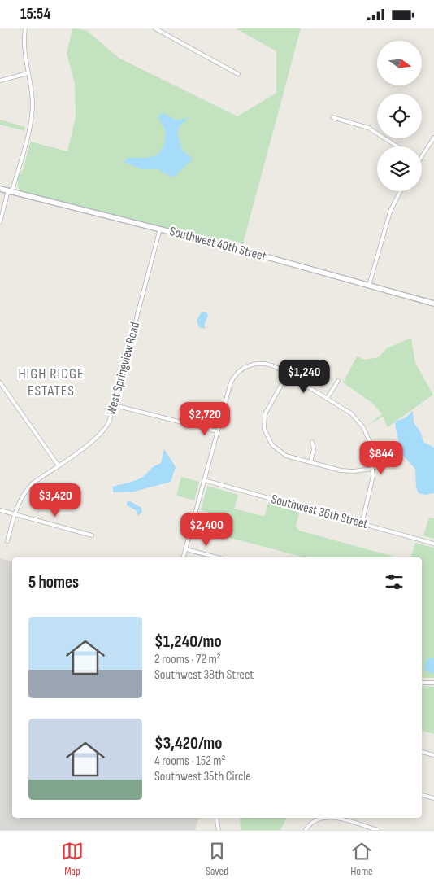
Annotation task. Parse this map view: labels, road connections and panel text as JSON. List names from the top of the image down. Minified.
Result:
{"streets":{"main road":["Southwest 40th Street"],"street":["West Springview Road","Southwest 36th Street"]},"crossings":[["Southwest 40th Street","West Springview Road"]],"districts":["HIGH RIDGE ESTATES"],"north":"right","page":{"status":"15:54","price":["$1,240","$2,720","$844","$3,420","$2,400"],"heading":"5 homes","list":[{"name":"$1,240/mo","note":"2 rooms · 72 m² · Southwest 38th Street"},{"name":"$3,420/mo","note":"4 rooms · 152 m² · Southwest 35th Circle"}],"tabs":["Map","Saved","Home"]}}
